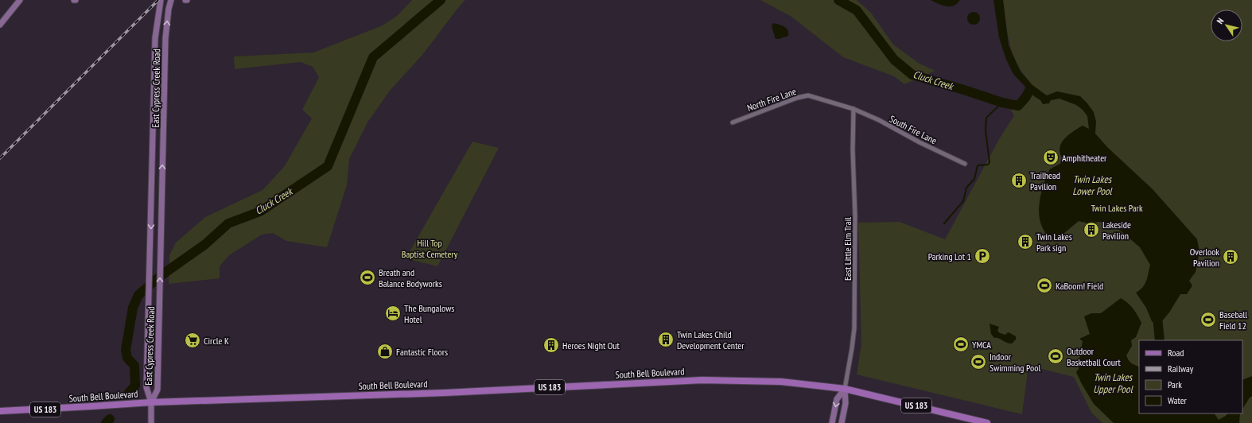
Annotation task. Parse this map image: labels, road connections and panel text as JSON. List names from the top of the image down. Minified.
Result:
{"streets":{"main road":["East Cypress Creek Road","South Bell Boulevard","US 183"],"street":["North Fire Lane","South Fire Lane","East Little Elm Trail"]},"crossings":[["East Cypress Creek Road","South Bell Boulevard"],["North Fire Lane","South Fire Lane"],["North Fire Lane","East Little Elm Trail"],["South Fire Lane","East Little Elm Trail"],["East Little Elm Trail","South Bell Boulevard"]],"water":["Cluck Creek","Twin Lakes Lower Pool","Twin Lakes Upper Pool"],"parks":["Twin Lakes Park","Hill Top Baptist Cemetery"],"places":{"theatre":["Amphitheater"],"building":["Trailhead Pavilion","Lakeside Pavilion","Twin Lakes Park sign","Overlook Pavilion","Twin Lakes Child Development Center","Heroes Night Out"],"parking":["Parking Lot 1"],"sports":["Breath and Balance Bodyworks","KaBoom! Field","Baseball Field 12","YMCA","Outdoor Basketball Court","Indoor Swimming Pool"],"hotel":["The Bungalows Hotel"],"supermarket":["Circle K"],"shop":["Fantastic Floors"]},"legend":["Road","Railway","Park","Water"],"north":"top left"}
